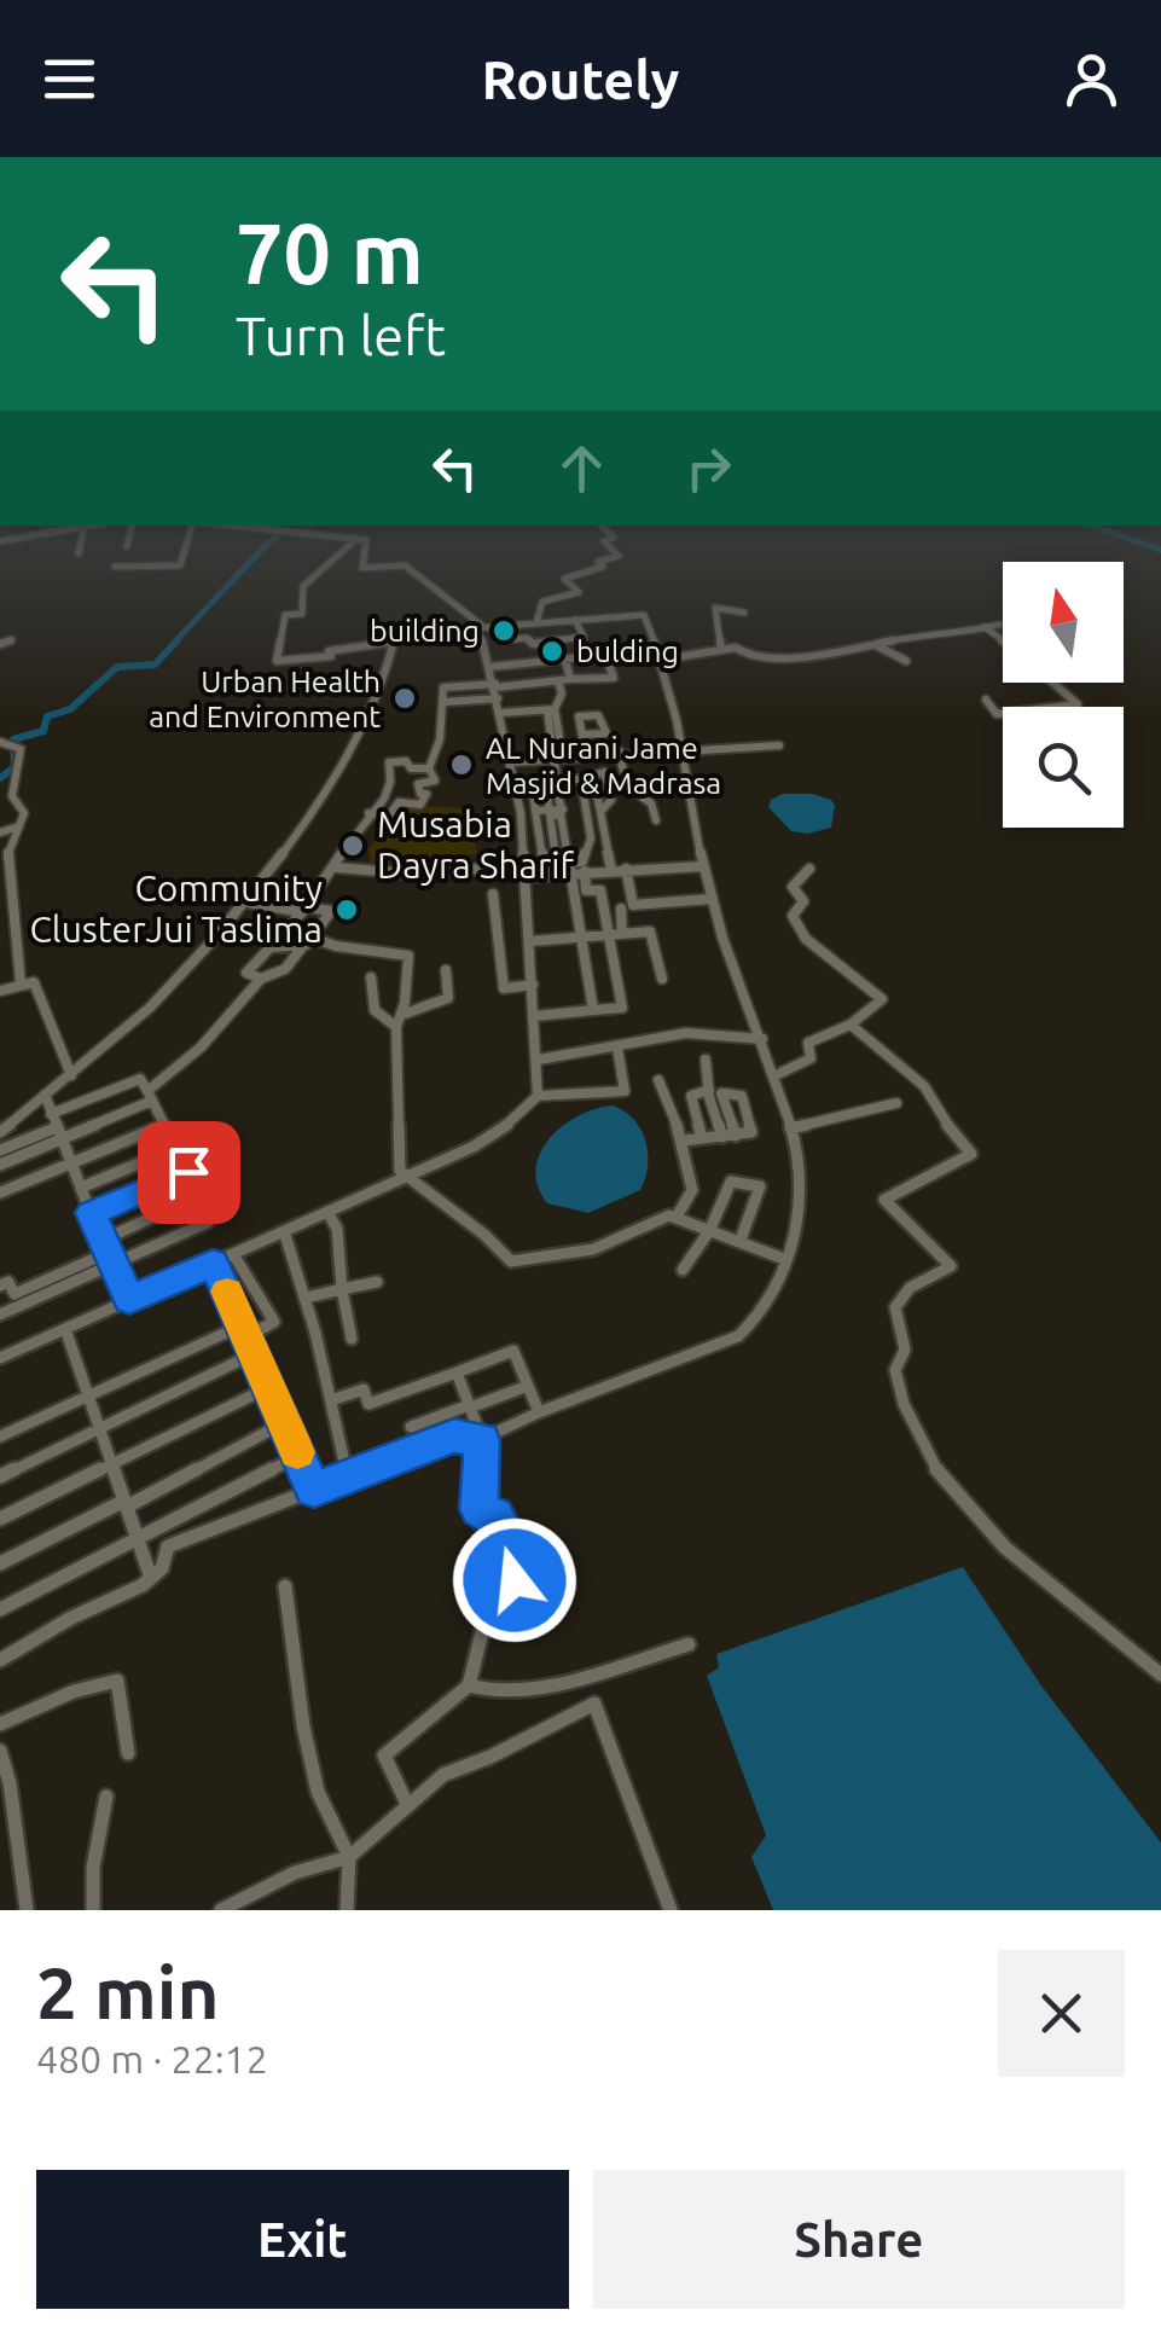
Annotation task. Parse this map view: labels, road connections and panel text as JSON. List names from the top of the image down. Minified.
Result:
{"places":["building","bulding","Urban Health and Environment","AL Nurani Jame Masjid & Madrasa","Musabia Dayra Sharif","Community ClusterJui Taslima"],"north":"top","page":{"header":"Routely","turn":["70 m","Turn left"],"heading":["2 min","480 m · 22:12"],"buttons":["Exit","Share"]}}
